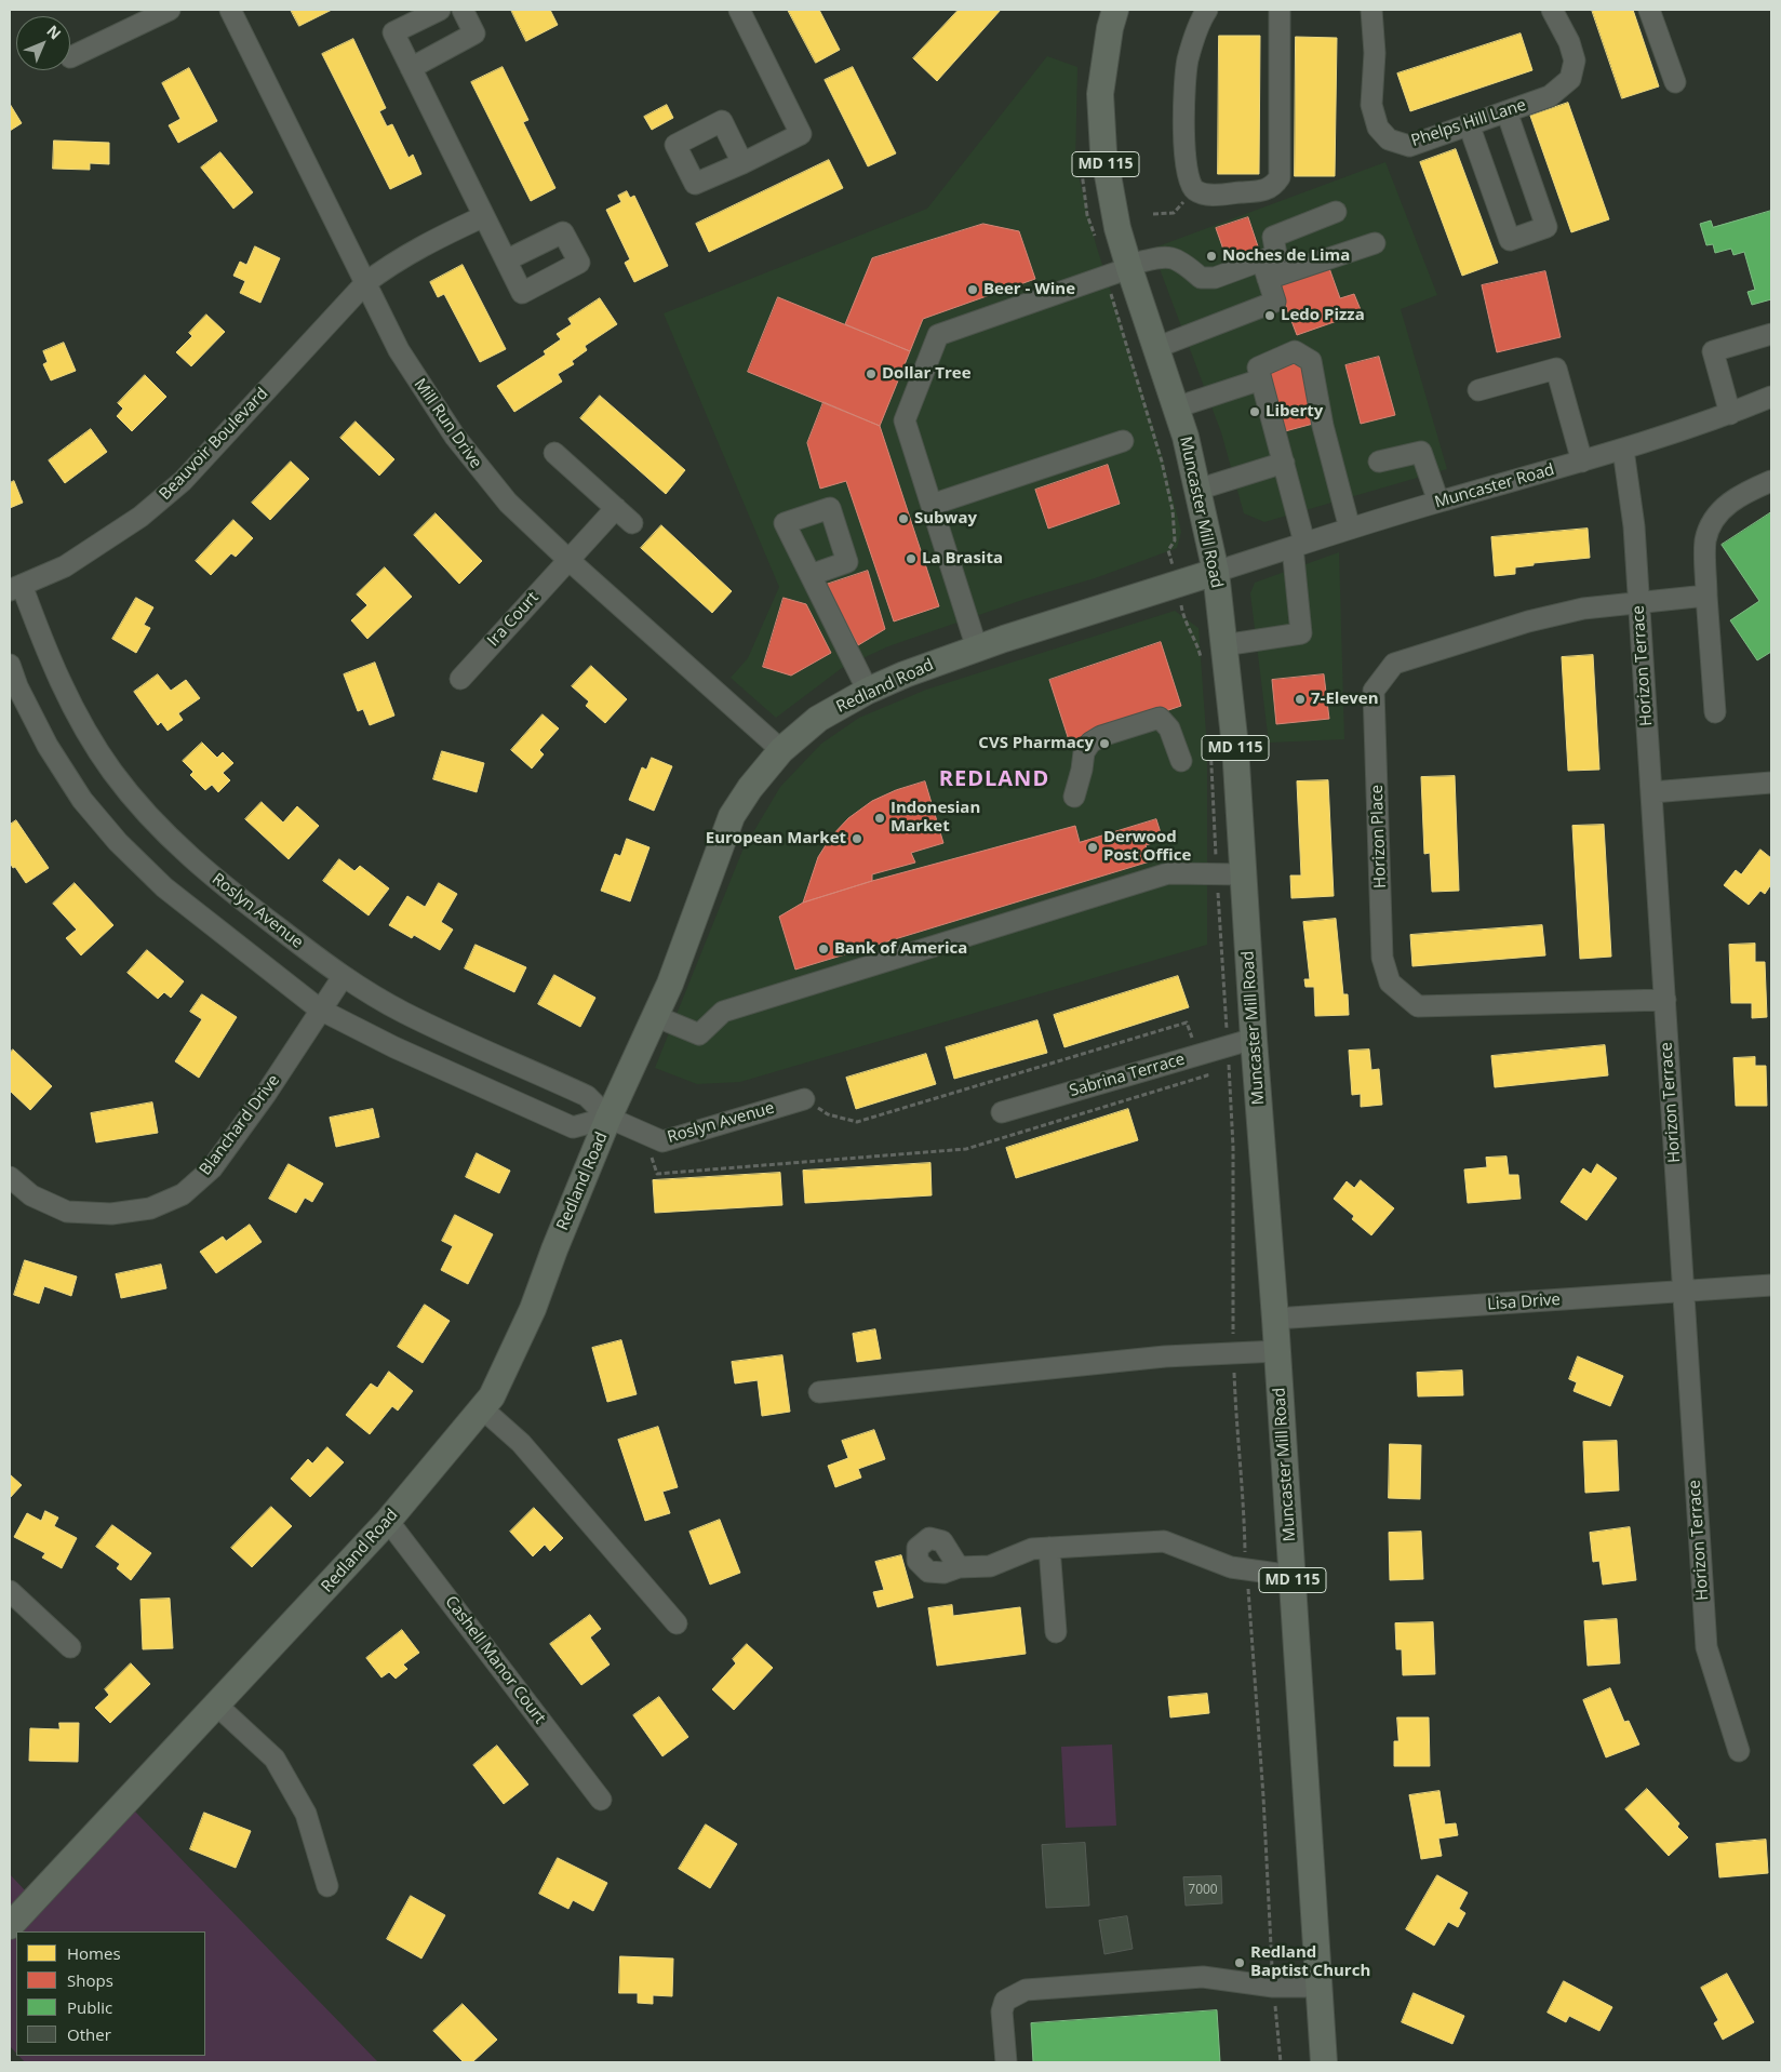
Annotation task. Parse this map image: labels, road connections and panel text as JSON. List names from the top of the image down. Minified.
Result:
{"streets":{"main road":["MD 115","Muncaster Mill Road","Redland Road"],"street":["Phelps Hill Lane","Mill Run Drive","Beauvoir Boulevard","Muncaster Road","Ira Court","Horizon Terrace","Horizon Place","Roslyn Avenue","Sabrina Terrace","Blanchard Drive","Lisa Drive","Cashell Manor Court"]},"crossings":[["Mill Run Drive","Beauvoir Boulevard"],["Mill Run Drive","Ira Court"],["Mill Run Drive","Redland Road"],["Beauvoir Boulevard","Roslyn Avenue"],["Muncaster Road","Muncaster Mill Road"],["Muncaster Road","Horizon Terrace"],["Muncaster Road","Redland Road"],["Muncaster Mill Road","Redland Road"],["Muncaster Mill Road","Sabrina Terrace"],["Muncaster Mill Road","Lisa Drive"],["Horizon Terrace","Horizon Place"],["Horizon Terrace","Lisa Drive"],["Redland Road","Roslyn Avenue"],["Redland Road","Cashell Manor Court"],["Roslyn Avenue","Blanchard Drive"]],"districts":["REDLAND"],"places":["Noches de Lima","Beer - Wine","Ledo Pizza","Dollar Tree","Liberty","Subway","La Brasita","7-Eleven","CVS Pharmacy","Indonesian Market","European Market","Derwood Post Office","Bank of America","Redland Baptist Church"],"house_numbers":["7000"],"legend":["Homes","Shops","Public","Other"],"north":"top right"}
